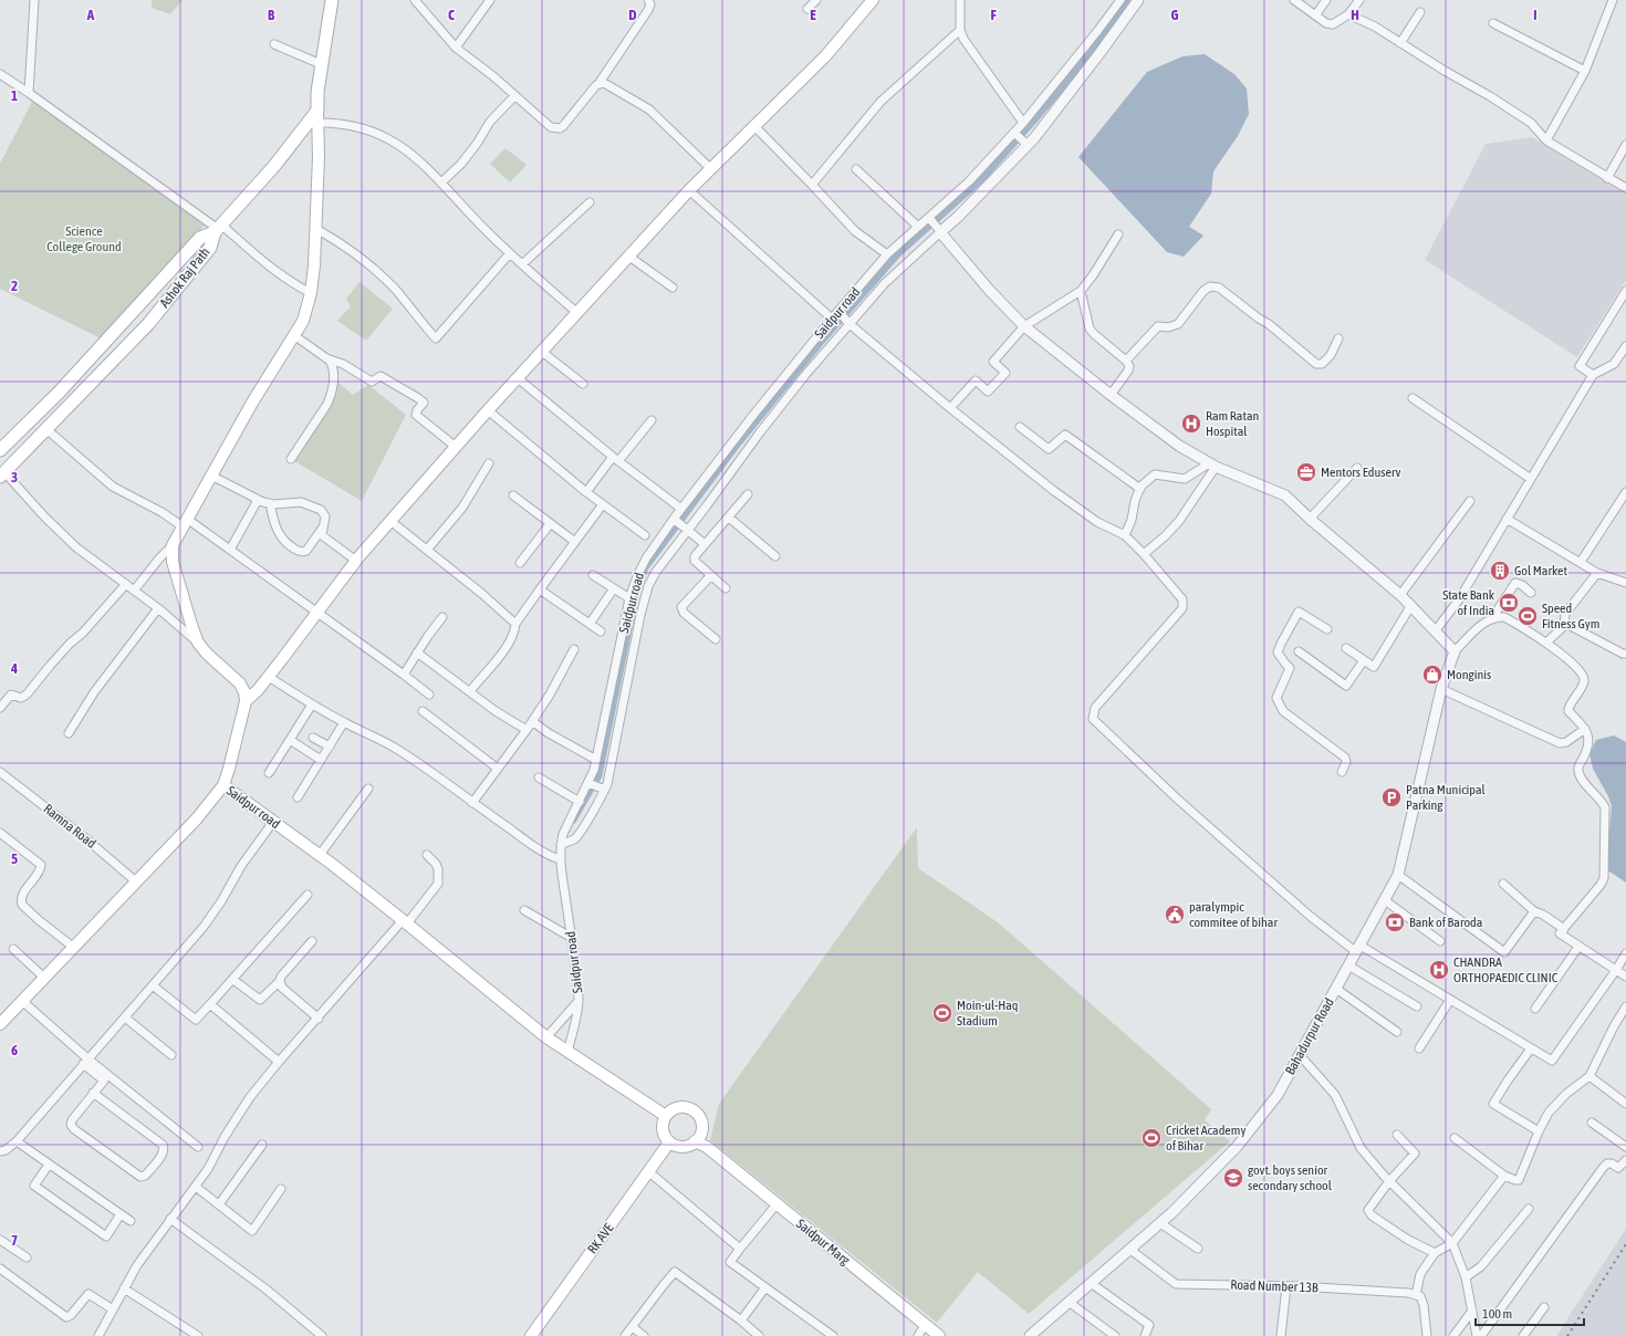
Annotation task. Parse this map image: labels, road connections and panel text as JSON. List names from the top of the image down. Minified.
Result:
{"streets":{"main road":["Ashok Raj Path","Saidpur road","RK AVE","Saidpur Marg"],"street":["Ramna Road","Bahadurpur Road","Road Number 13B"]},"crossings":[["Saidpur road","RK AVE"],["Saidpur road","Saidpur Marg"],["Bahadurpur Road","Road Number 13B"],["RK AVE","Saidpur Marg"]],"parks":["Science College Ground"],"places":{"hospital":["Ram Ratan Hospital","CHANDRA ORTHOPAEDIC CLINIC"],"office":["Mentors Eduserv"],"building":["Gol Market"],"bank":["State Bank of India","Bank of Baroda"],"sports":["Speed Fitness Gym","Moin-ul-Haq Stadium","Cricket Academy of Bihar"],"shop":["Monginis"],"parking":["Patna Municipal Parking"],"public building":["paralympic commitee of bihar"],"school or university":["govt. boys senior secondary school"]},"scale_bar":"100 m","grid":{"columns":["A","B","C","D","E","F","G","H","I"],"rows":["1","2","3","4","5","6","7"]}}
